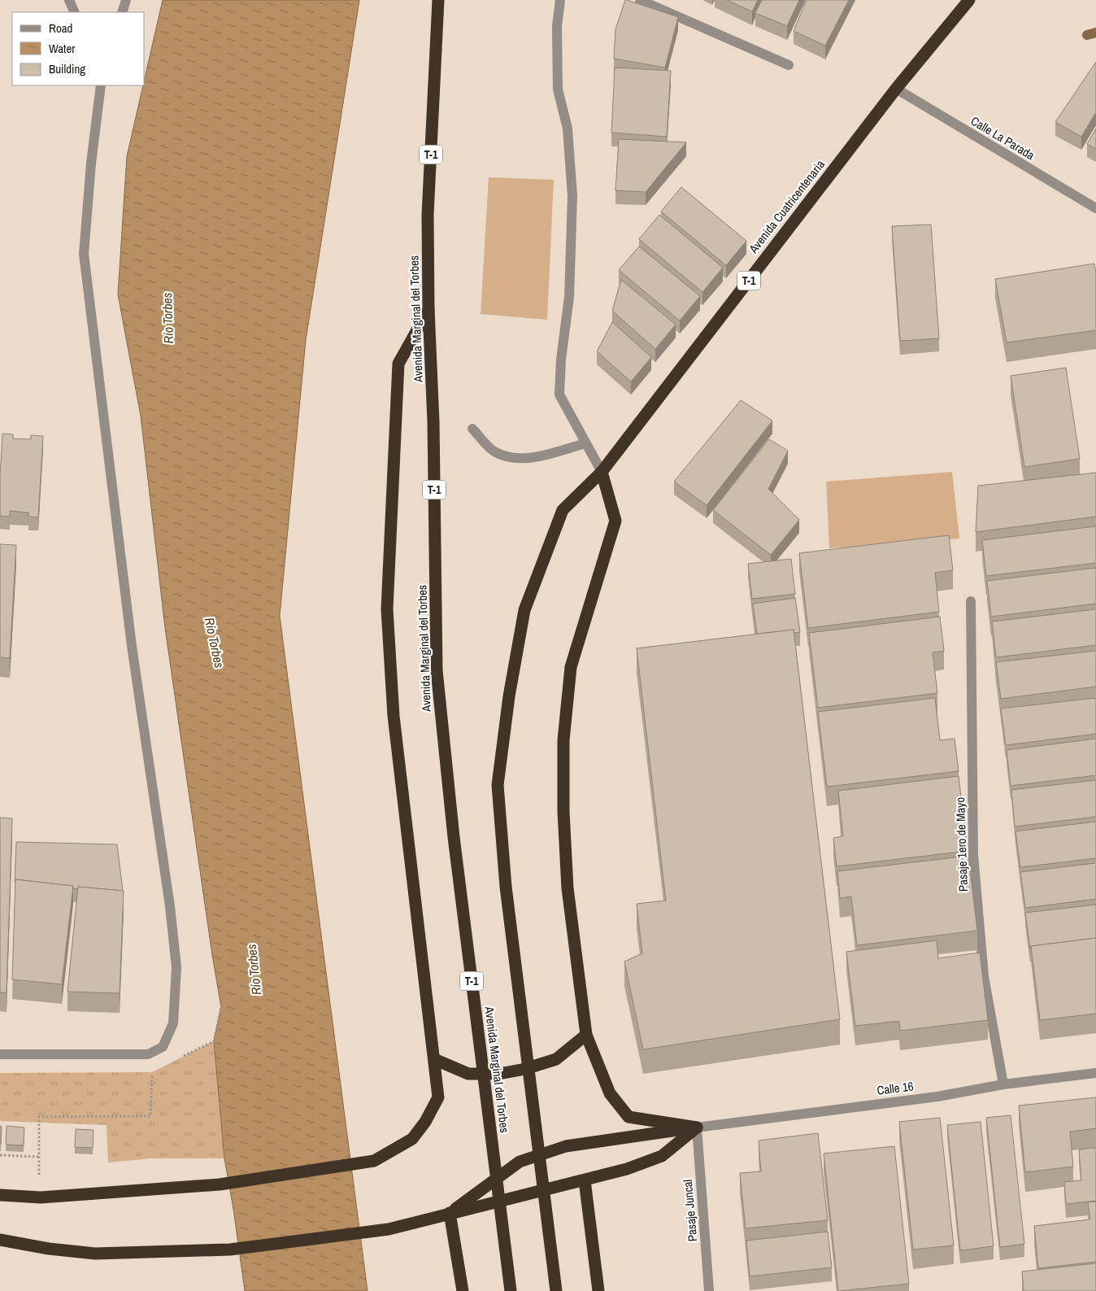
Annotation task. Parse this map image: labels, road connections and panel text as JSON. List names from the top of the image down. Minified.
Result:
{"streets":{"highway":["T-1","Avenida Cuatricentenaria","Avenida Marginal del Torbes"],"street":["Calle La Parada","Pasaje 1ero de Mayo","Calle 16","Pasaje Juncal"]},"crossings":[["Calle La Parada","Avenida Cuatricentenaria"],["T-1","Avenida Cuatricentenaria"],["Pasaje 1ero de Mayo","Calle 16"],["Calle 16","Pasaje Juncal"]],"water":["Río Torbes"],"legend":["Road","Water","Building"]}
